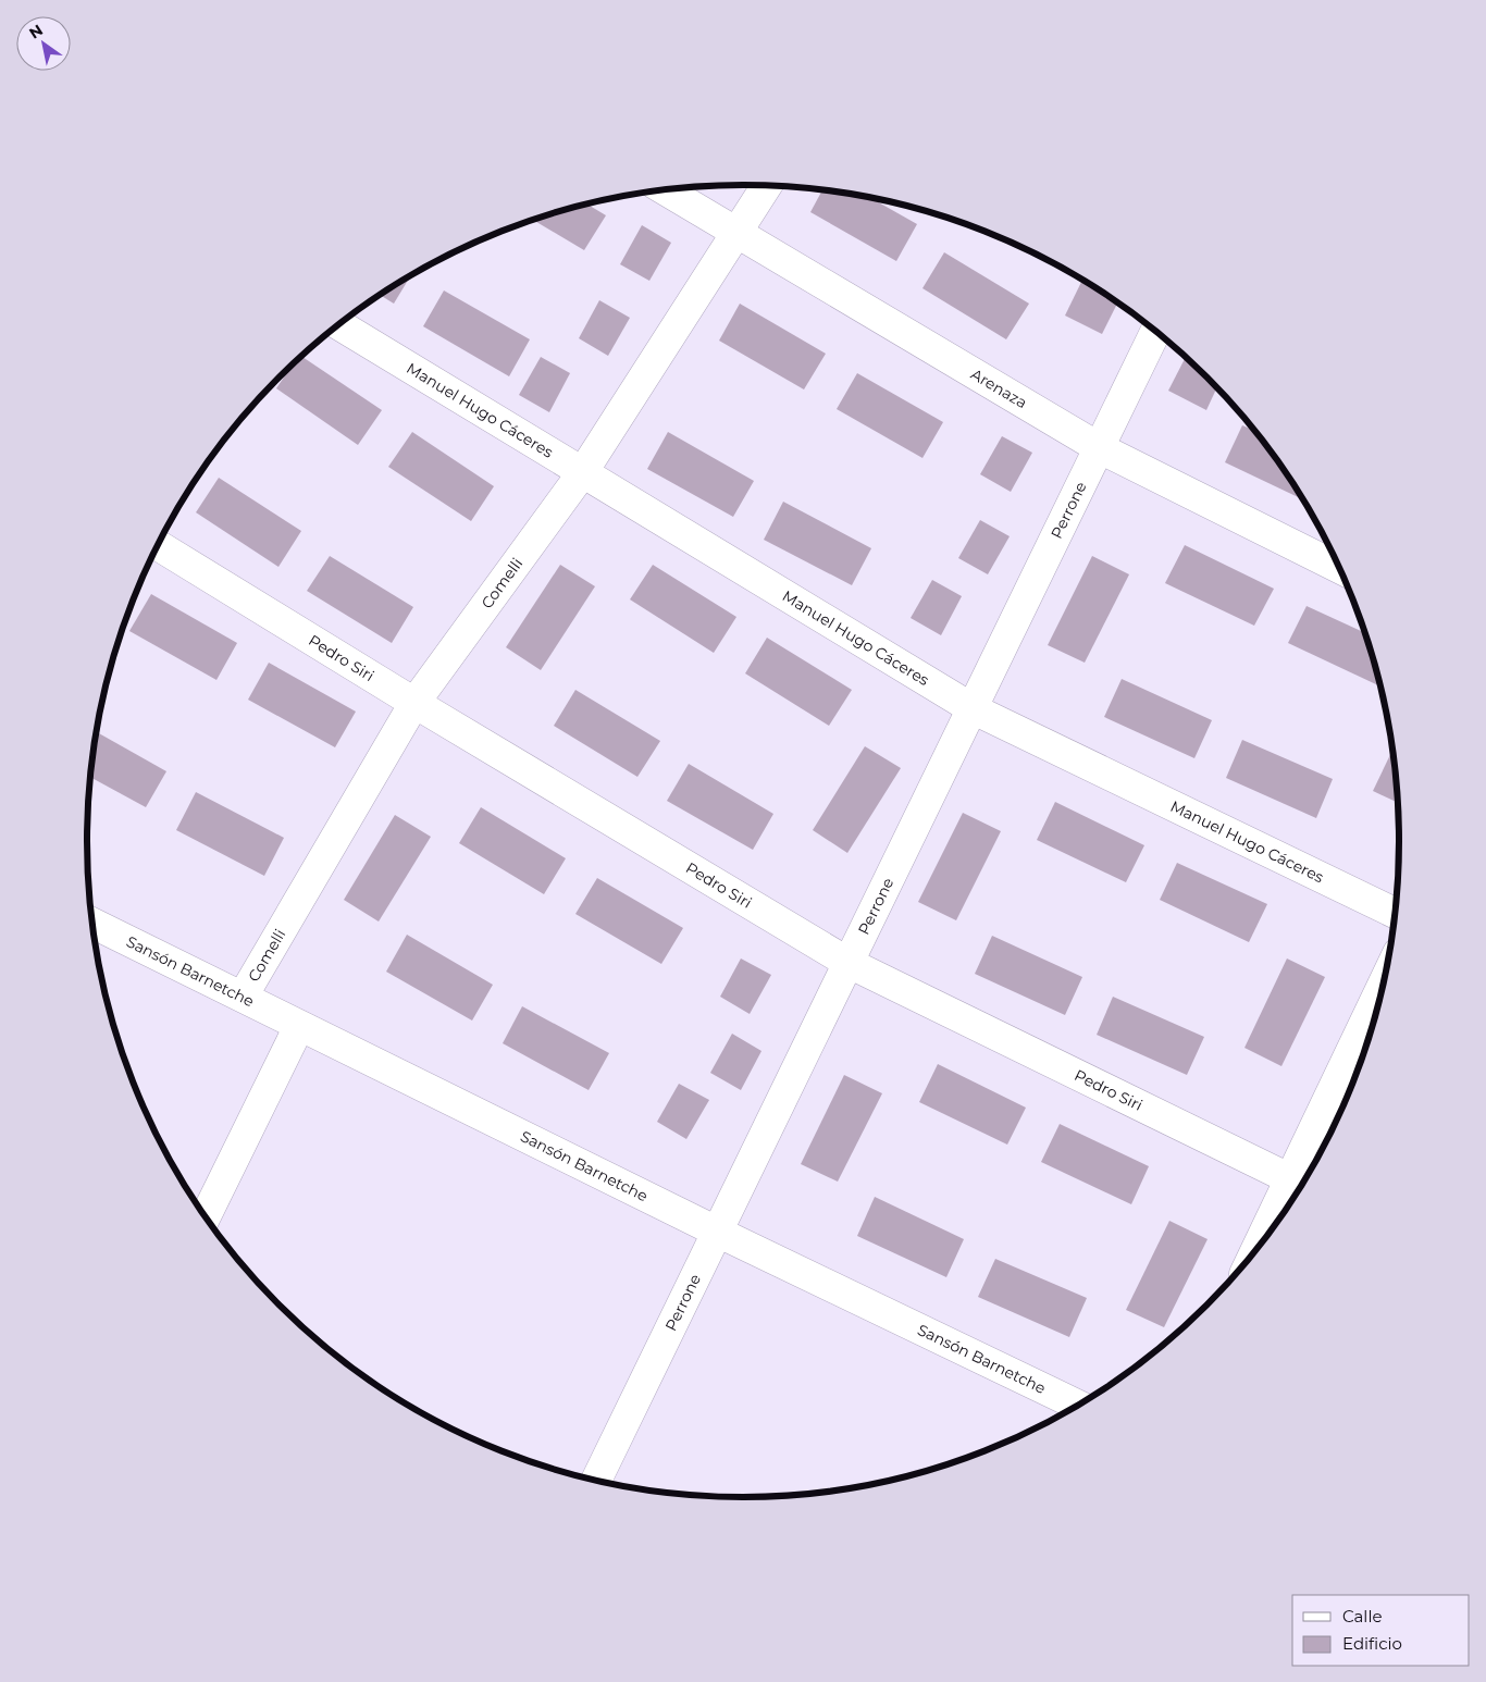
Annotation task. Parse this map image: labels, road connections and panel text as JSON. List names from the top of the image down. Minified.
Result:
{"streets":{"street":["Arenaza","Manuel Hugo Cáceres","Perrone","Comelli","Pedro Siri","Sansón Barnetche"]},"crossings":[["Arenaza","Perrone"],["Arenaza","Comelli"],["Manuel Hugo Cáceres","Perrone"],["Manuel Hugo Cáceres","Comelli"],["Perrone","Pedro Siri"],["Perrone","Sansón Barnetche"],["Comelli","Pedro Siri"],["Comelli","Sansón Barnetche"]],"legend":["Calle","Edificio"],"north":"top left"}
